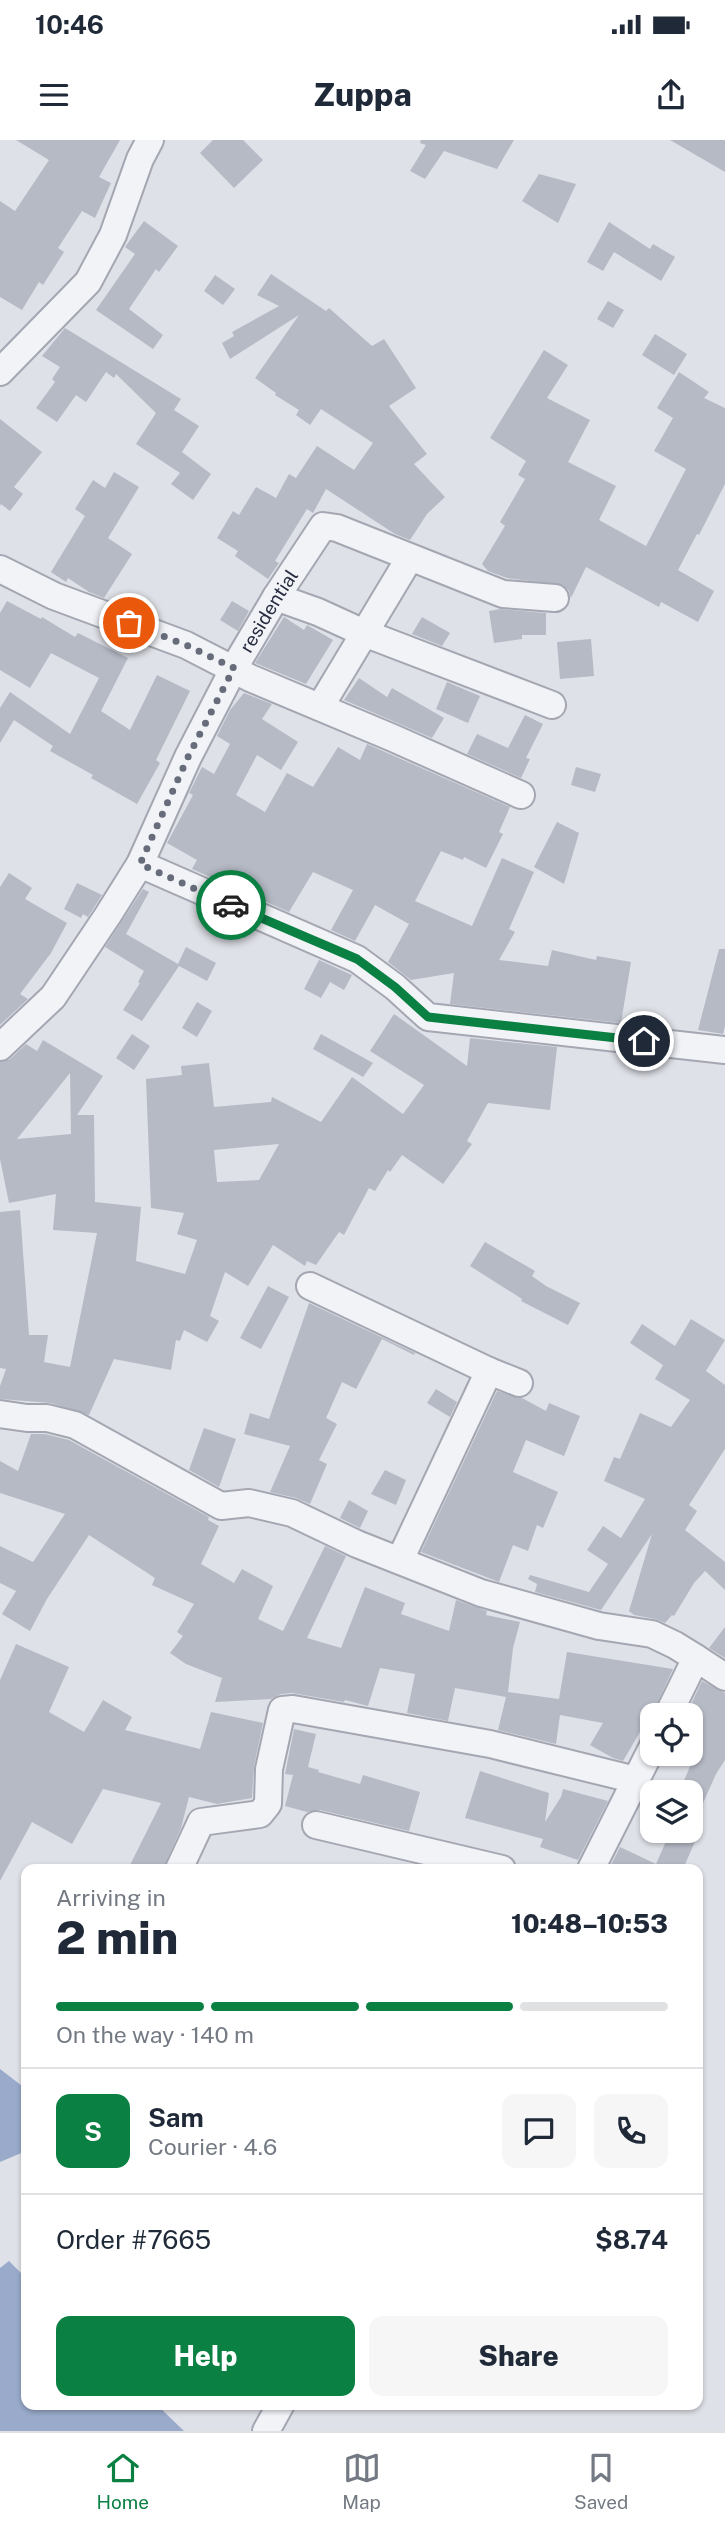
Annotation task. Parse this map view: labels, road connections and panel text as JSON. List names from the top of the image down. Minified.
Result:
{"streets":{"street":["residential"]},"page":{"status":"10:46","header":"Zuppa","heading":["2 min","Arriving in","10:48–10:53"],"panel":["Sam","Courier · 4.6","Order #7665","$8.74"],"bar":"On the way · 140 m","round":"S","buttons":["Help","Share"],"tabs":["Home","Map","Saved"]}}
